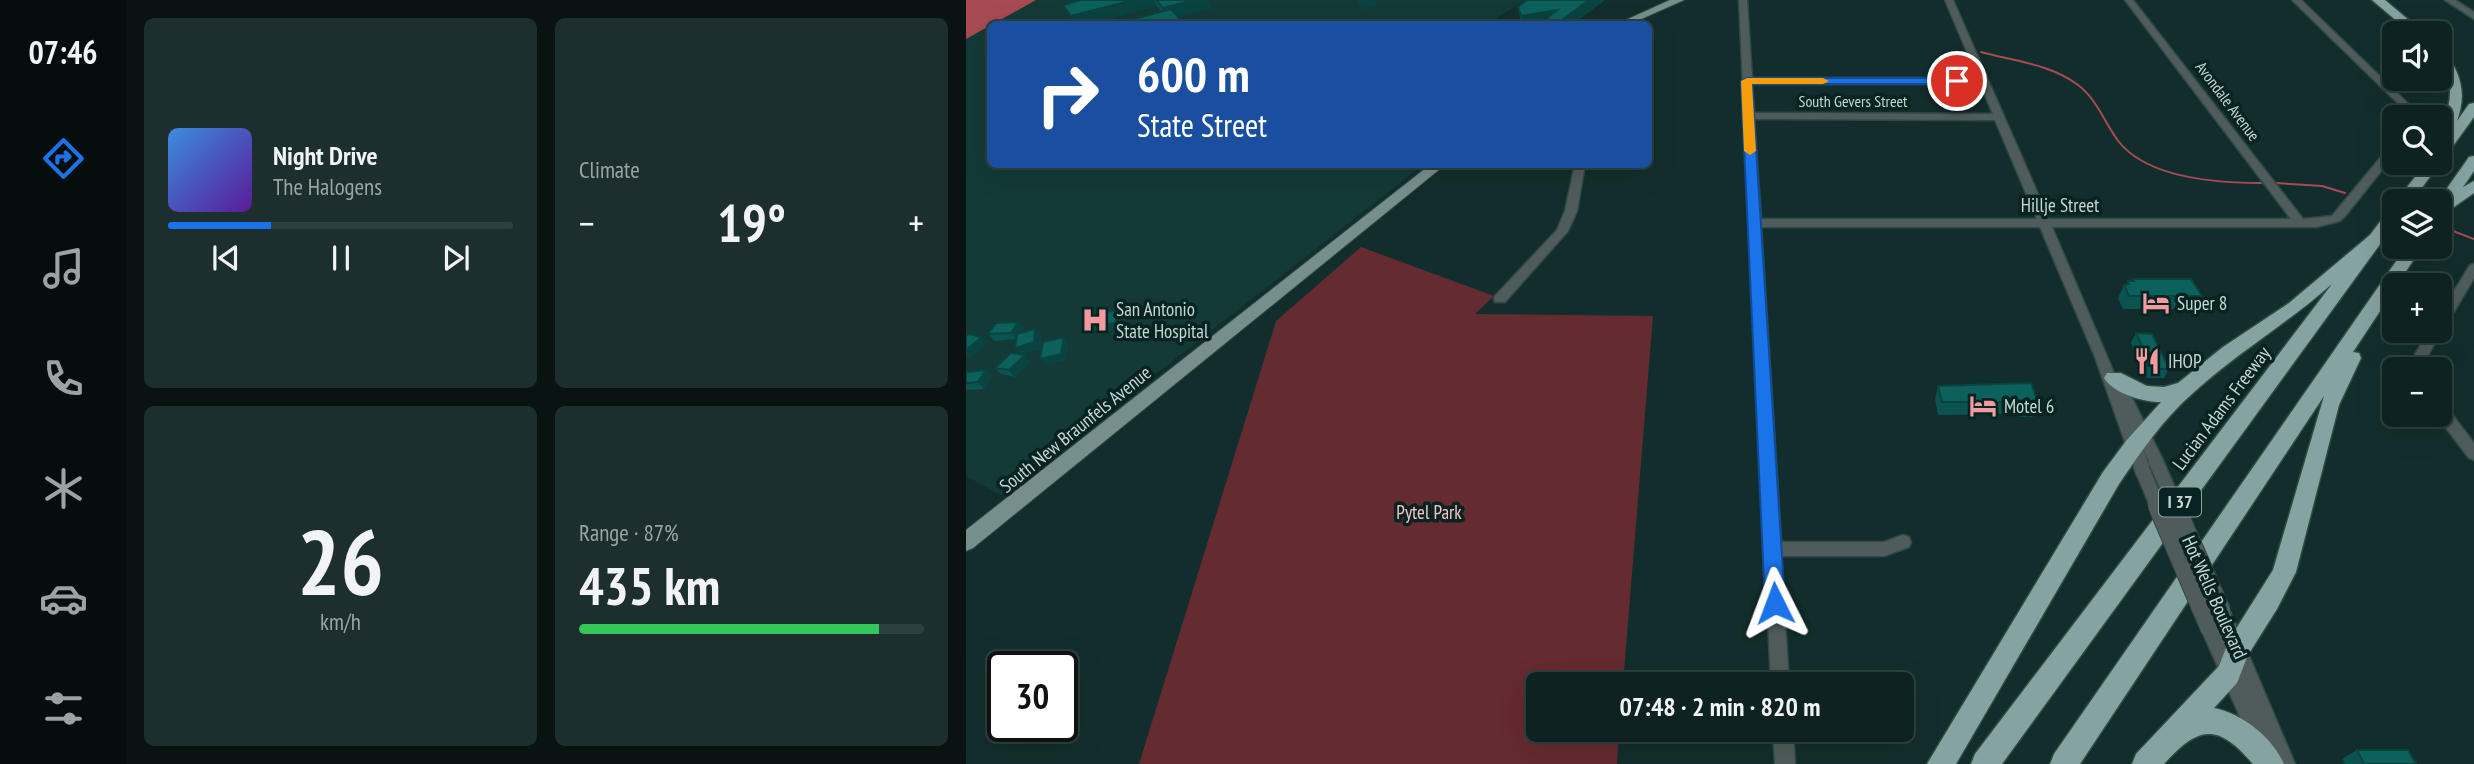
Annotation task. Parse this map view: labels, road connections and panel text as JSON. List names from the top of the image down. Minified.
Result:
{"streets":{"highway":["Lucian Adams Freeway","I 37"],"main road":["South New Braunfels Avenue"],"street":["South Gevers Street","Avondale Avenue","Hillje Street","Hot Wells Boulevard"]},"crossings":[["South Gevers Street","Hot Wells Boulevard"],["Avondale Avenue","Hillje Street"],["Hillje Street","Hot Wells Boulevard"]],"parks":["Pytel Park"],"places":{"hotel":["Super 8","Motel 6"],"hospital":["San Antonio State Hospital"],"restaurant":["IHOP"]},"page":{"tabs":"07:46","tile":["Climate",["26","km/h"],["Range · 87%","435 km"]],"map_buttons":["+","−"],"turn":["600 m","State Street"],"song":["Night Drive","The Halogens"],"heat":["−","19°","+"],"limit":"30","trip":"07:48 · 2 min · 820 m"}}
